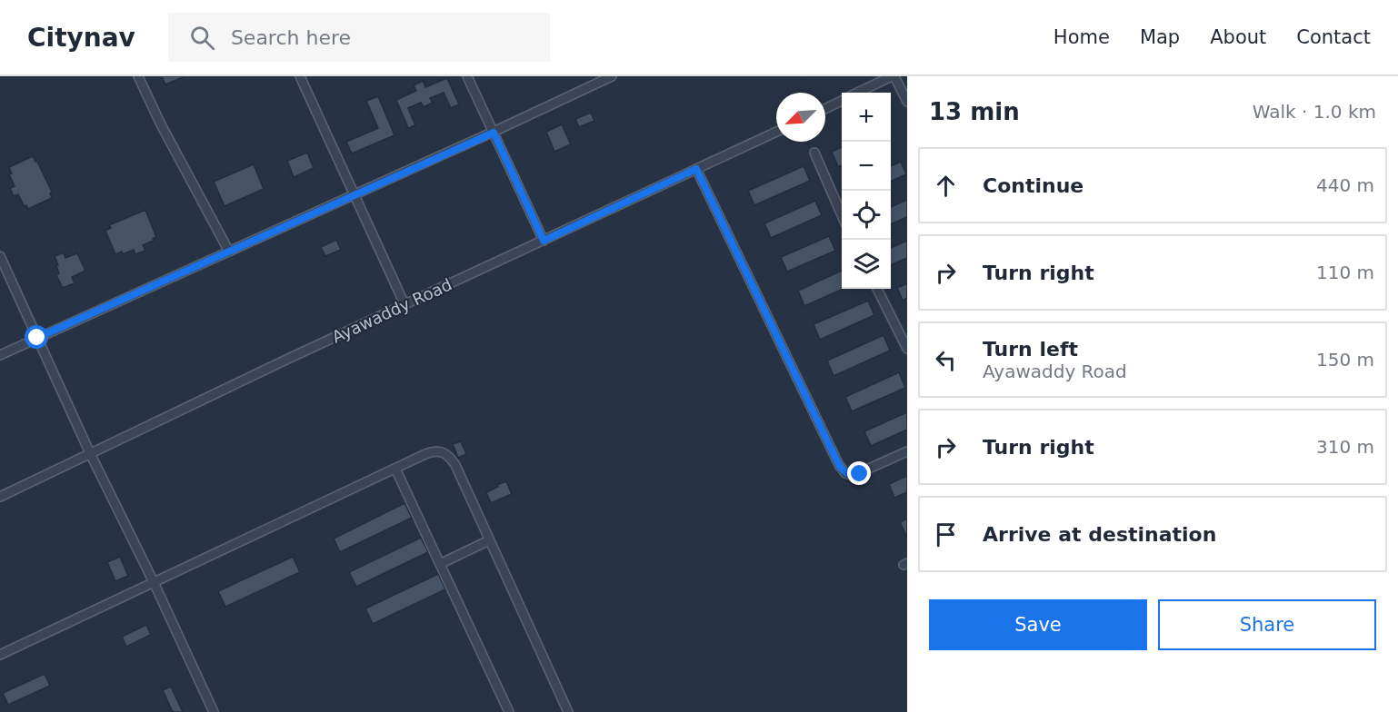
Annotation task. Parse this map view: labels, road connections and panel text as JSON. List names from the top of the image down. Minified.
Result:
{"streets":{"street":["Ayawaddy Road"]},"north":"bottom left","page":{"header":"Citynav","search":"Search here","nav":["Home","Map","About","Contact"],"heading":["13 min","Walk · 1.0 km"],"map_buttons":["+","−"],"list":[["Continue","440 m"],["Turn right","110 m"],["Turn left","Ayawaddy Road","150 m"],["Turn right","310 m"],"Arrive at destination"],"buttons":["Save","Share"]}}
